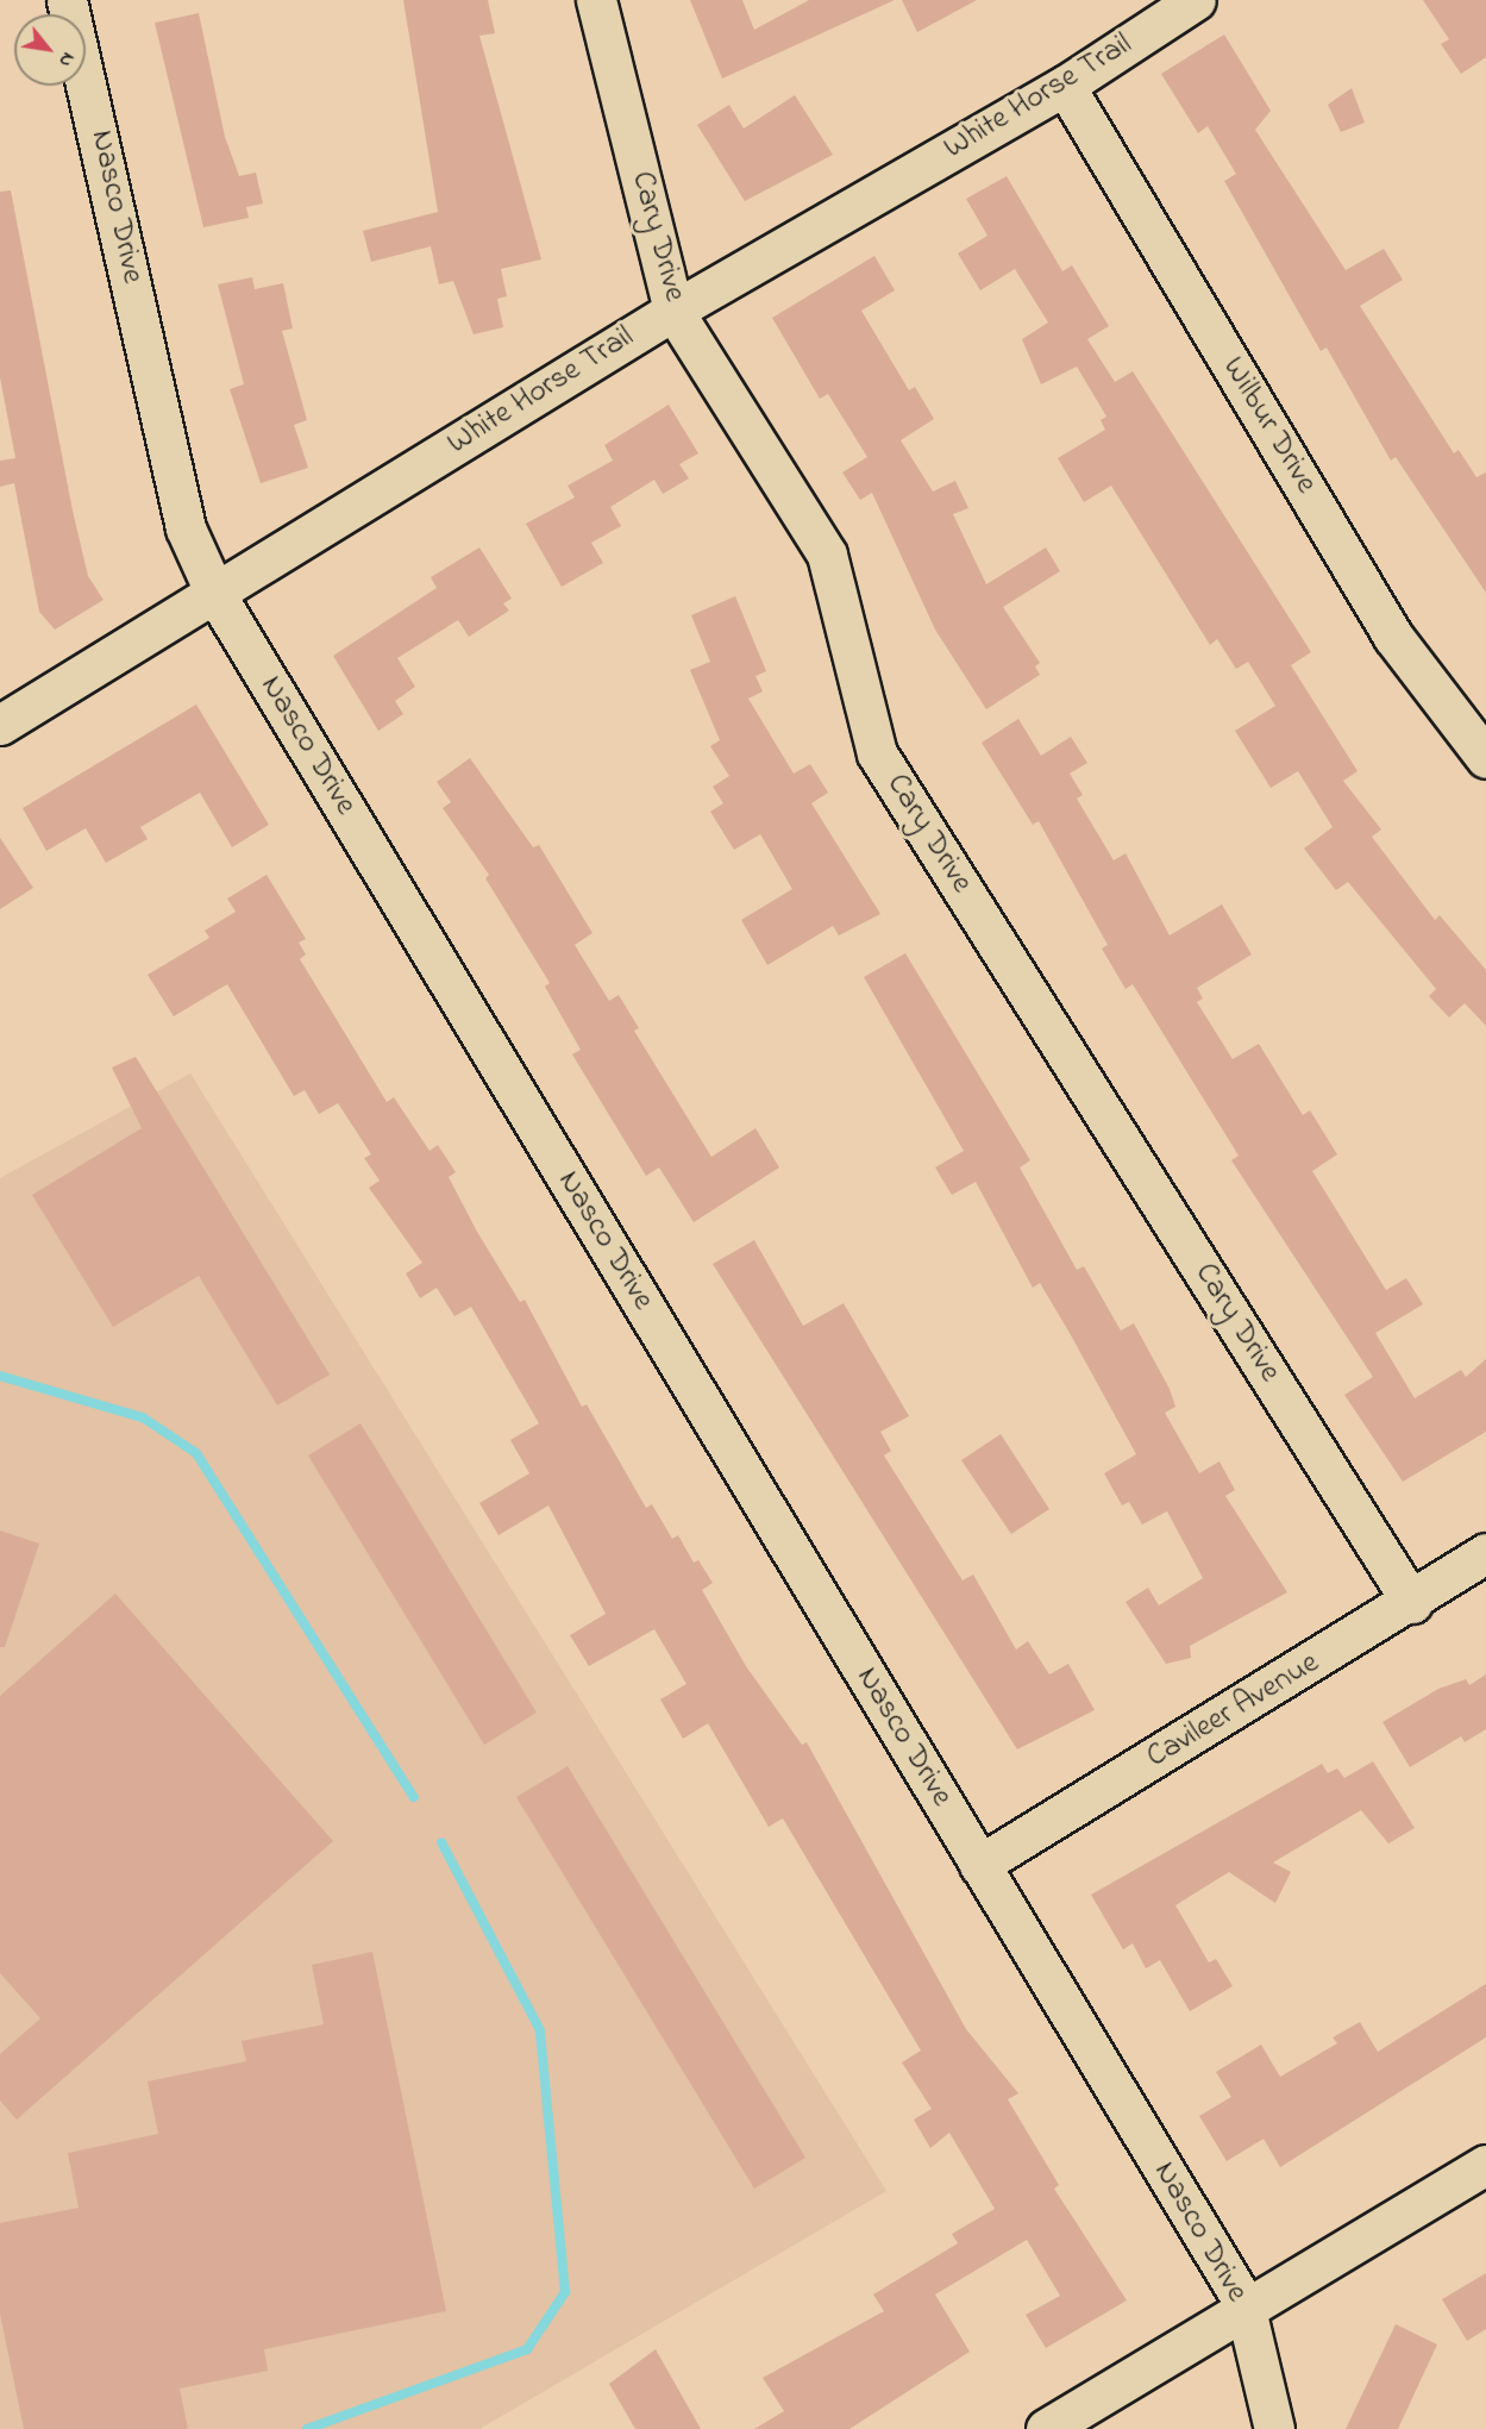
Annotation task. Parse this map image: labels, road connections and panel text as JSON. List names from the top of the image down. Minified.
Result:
{"streets":{"street":["White Horse Trail","Nasco Drive","Cary Drive","Wilbur Drive","Cavileer Avenue"]},"crossings":[["White Horse Trail","Nasco Drive"],["White Horse Trail","Cary Drive"],["White Horse Trail","Wilbur Drive"],["Nasco Drive","Cavileer Avenue"],["Cary Drive","Cavileer Avenue"]],"north":"bottom right"}
